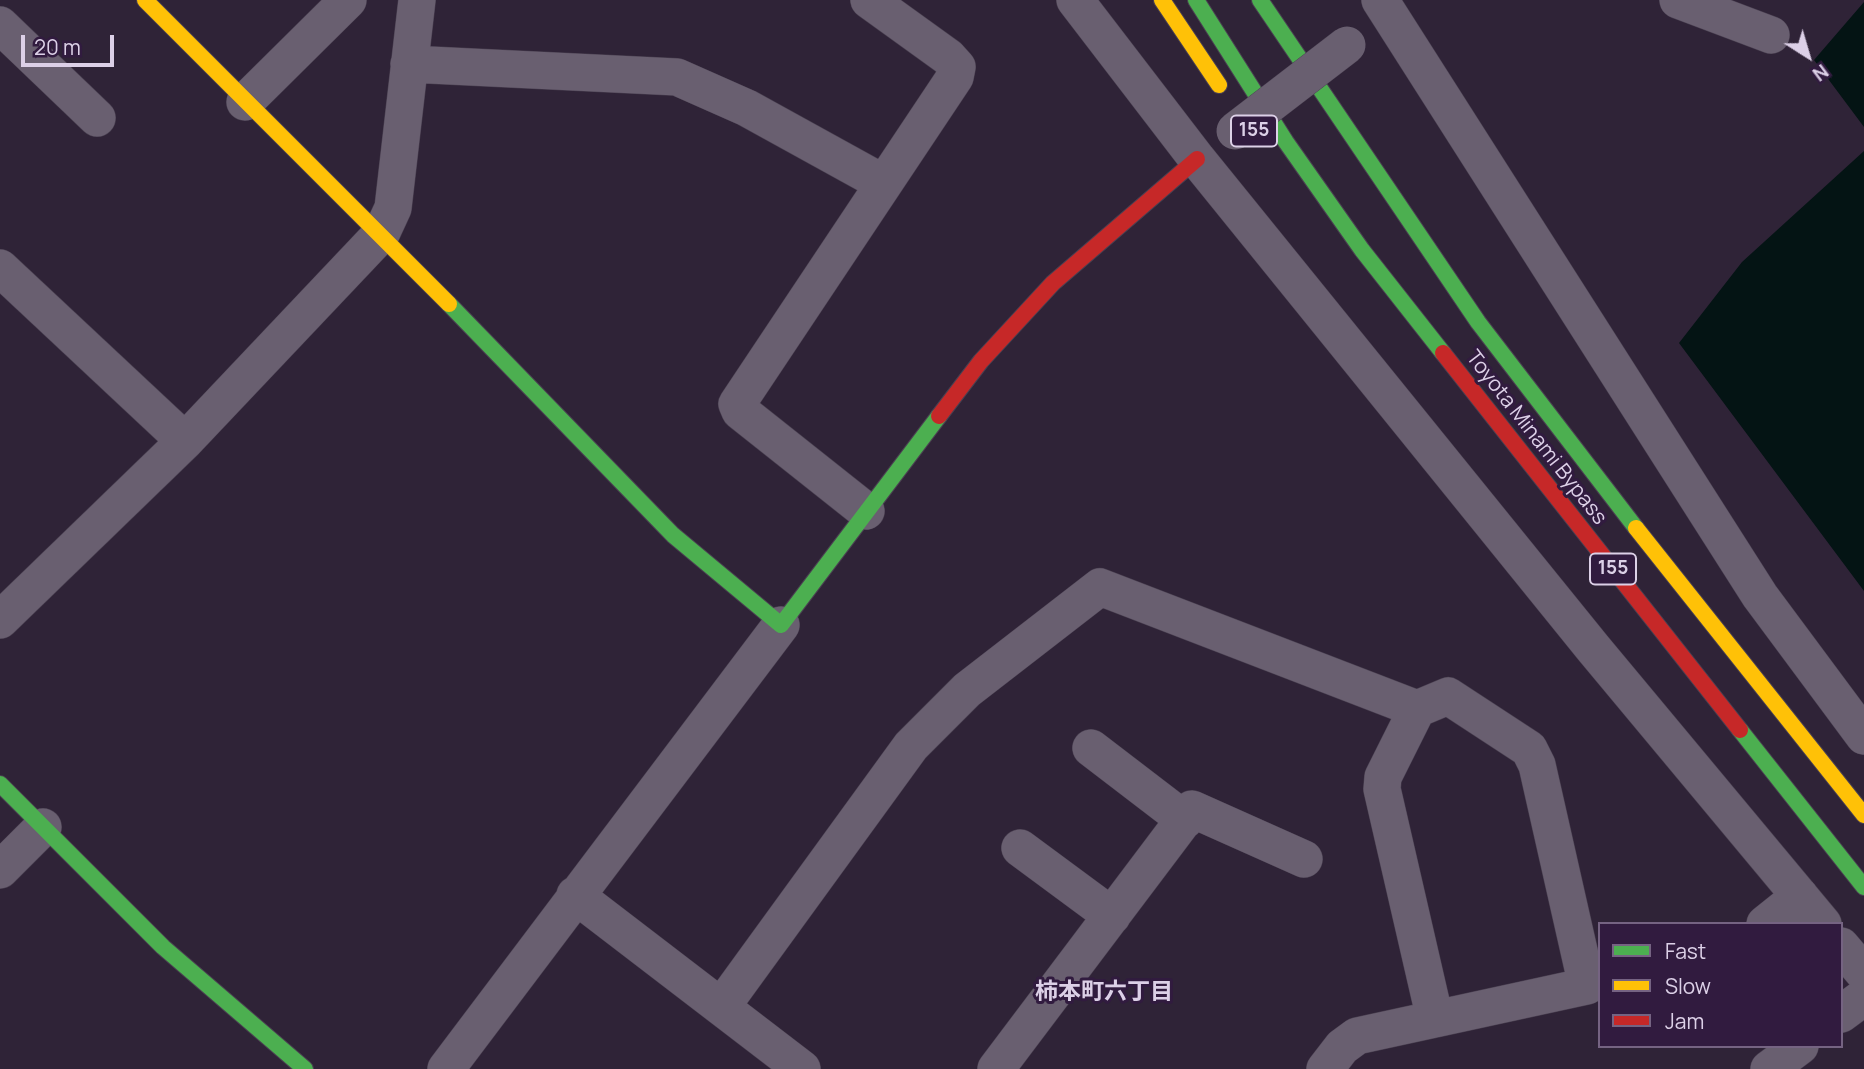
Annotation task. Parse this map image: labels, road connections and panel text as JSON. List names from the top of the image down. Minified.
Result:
{"streets":{"main road":["155","Toyota Minami Bypass"]},"crossings":[["155","Toyota Minami Bypass"]],"districts":["柿本町六丁目"],"legend":["Fast","Slow","Jam"],"scale_bar":"20 m","north":"bottom right"}
